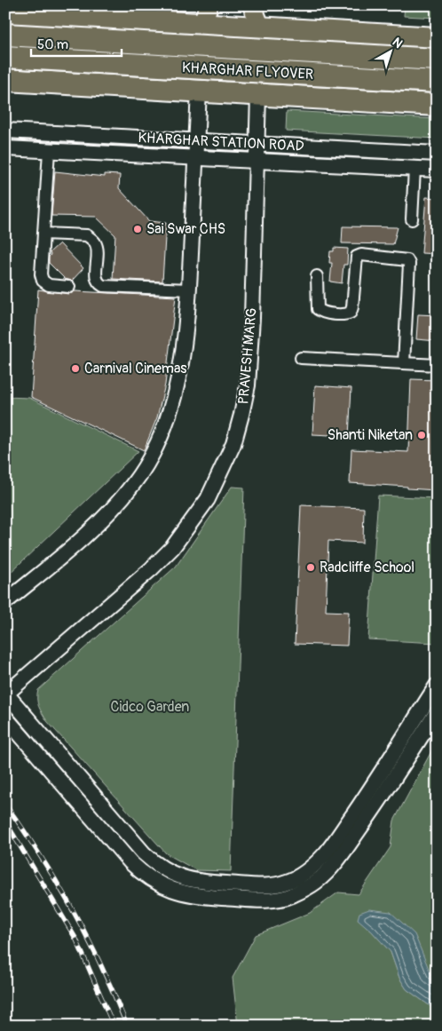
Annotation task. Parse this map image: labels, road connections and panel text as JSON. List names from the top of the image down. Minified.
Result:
{"streets":{"highway":["KHARGHAR FLYOVER"],"main road":["PRAVESH MARG"],"street":["KHARGHAR STATION ROAD"]},"crossings":[["KHARGHAR STATION ROAD","PRAVESH MARG"]],"parks":["Cidco Garden"],"places":["Sai Swar CHS","Carnival Cinemas","Shanti Niketan","Radcliffe School"],"scale_bar":"50 m","north":"top right"}
